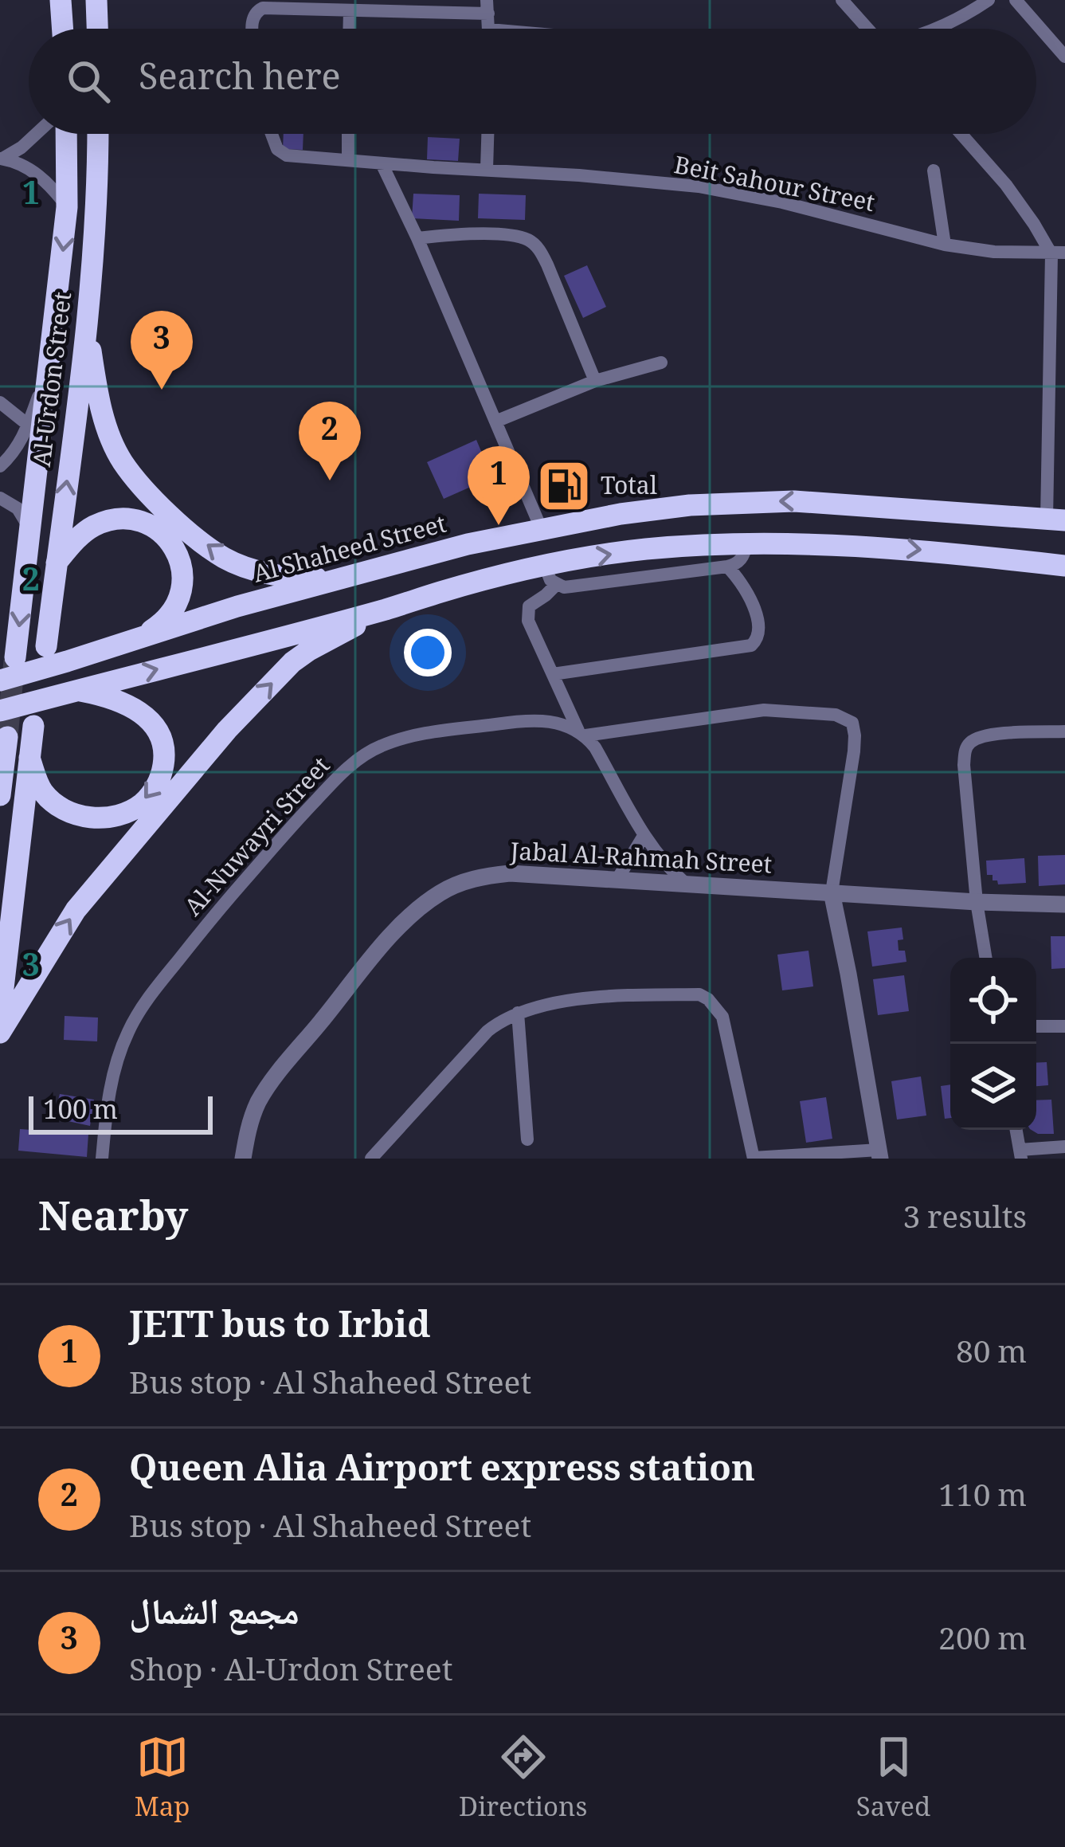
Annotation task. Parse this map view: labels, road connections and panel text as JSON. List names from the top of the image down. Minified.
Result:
{"streets":{"highway":["Al-Urdon Street","Al Shaheed Street"],"street":["Beit Sahour Street","Al-Nuwayri Street","Jabal Al-Rahmah Street"]},"crossings":[["Al-Nuwayri Street","Jabal Al-Rahmah Street"]],"places":{"fuel station":["Total"]},"scale_bar":"100 m","page":{"search":"Search here","pins":["3","2","1"],"scale":"100 m","heading":["Nearby","3 results"],"list":[{"mark":"1","name":"JETT bus to Irbid","note":"Bus stop · Al Shaheed Street","value":"80 m"},{"mark":"2","name":"Queen Alia Airport express station","note":"Bus stop · Al Shaheed Street","value":"110 m"},{"mark":"3","name":"مجمع الشمال","note":"Shop · Al-Urdon Street","value":"200 m"}],"nav":["Map","Directions","Saved"]},"grid":{"rows":["1","2","3"]}}
